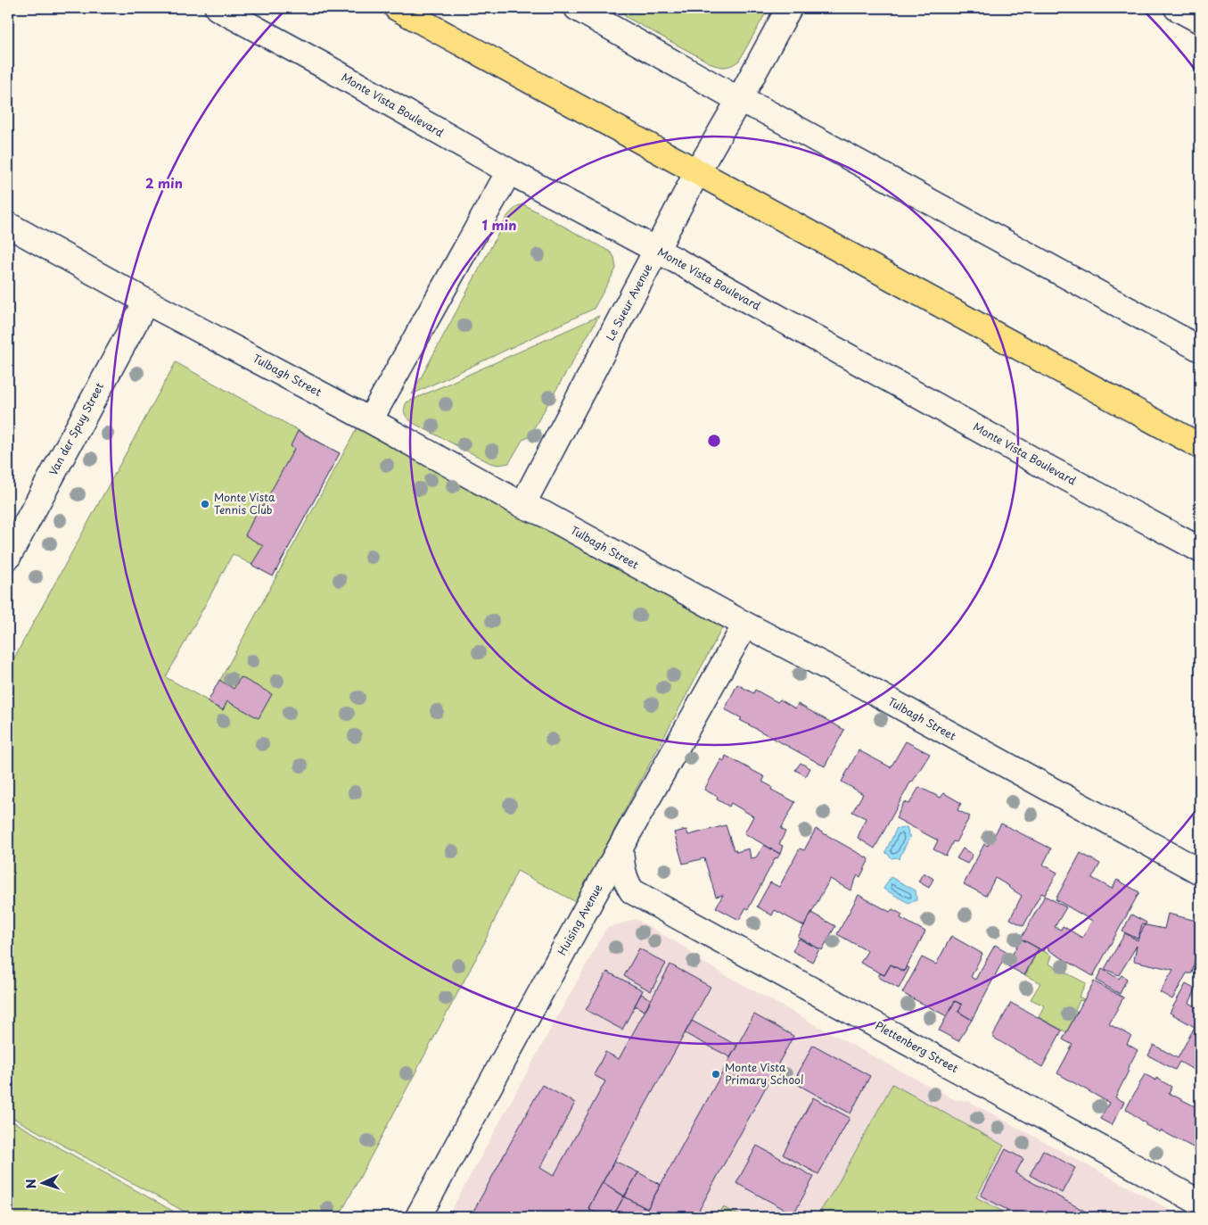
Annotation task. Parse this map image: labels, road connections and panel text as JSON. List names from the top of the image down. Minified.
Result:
{"streets":{"street":["Monte Vista Boulevard","Le Sueur Avenue","Tulbagh Street","Van der Spuy Street","Huising Avenue","Plettenberg Street"]},"crossings":[["Monte Vista Boulevard","Le Sueur Avenue"],["Le Sueur Avenue","Tulbagh Street"],["Tulbagh Street","Van der Spuy Street"],["Tulbagh Street","Huising Avenue"]],"places":["Monte Vista Tennis Club","Monte Vista Primary School"],"north":"left","rings":["2 min","1 min"]}
